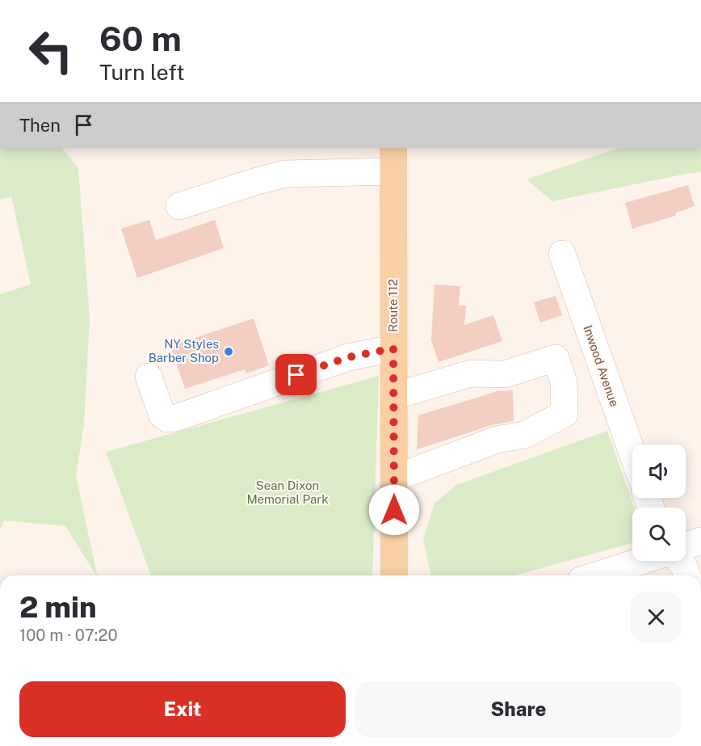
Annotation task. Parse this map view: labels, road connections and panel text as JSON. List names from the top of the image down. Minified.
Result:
{"streets":{"main road":["Route 112"],"street":["Inwood Avenue"]},"parks":["Sean Dixon Memorial Park"],"places":["NY Styles Barber Shop"],"page":{"turn":["60 m","Turn left"],"then":"Then","heading":["2 min","100 m · 07:20"],"buttons":["Exit","Share"]}}
